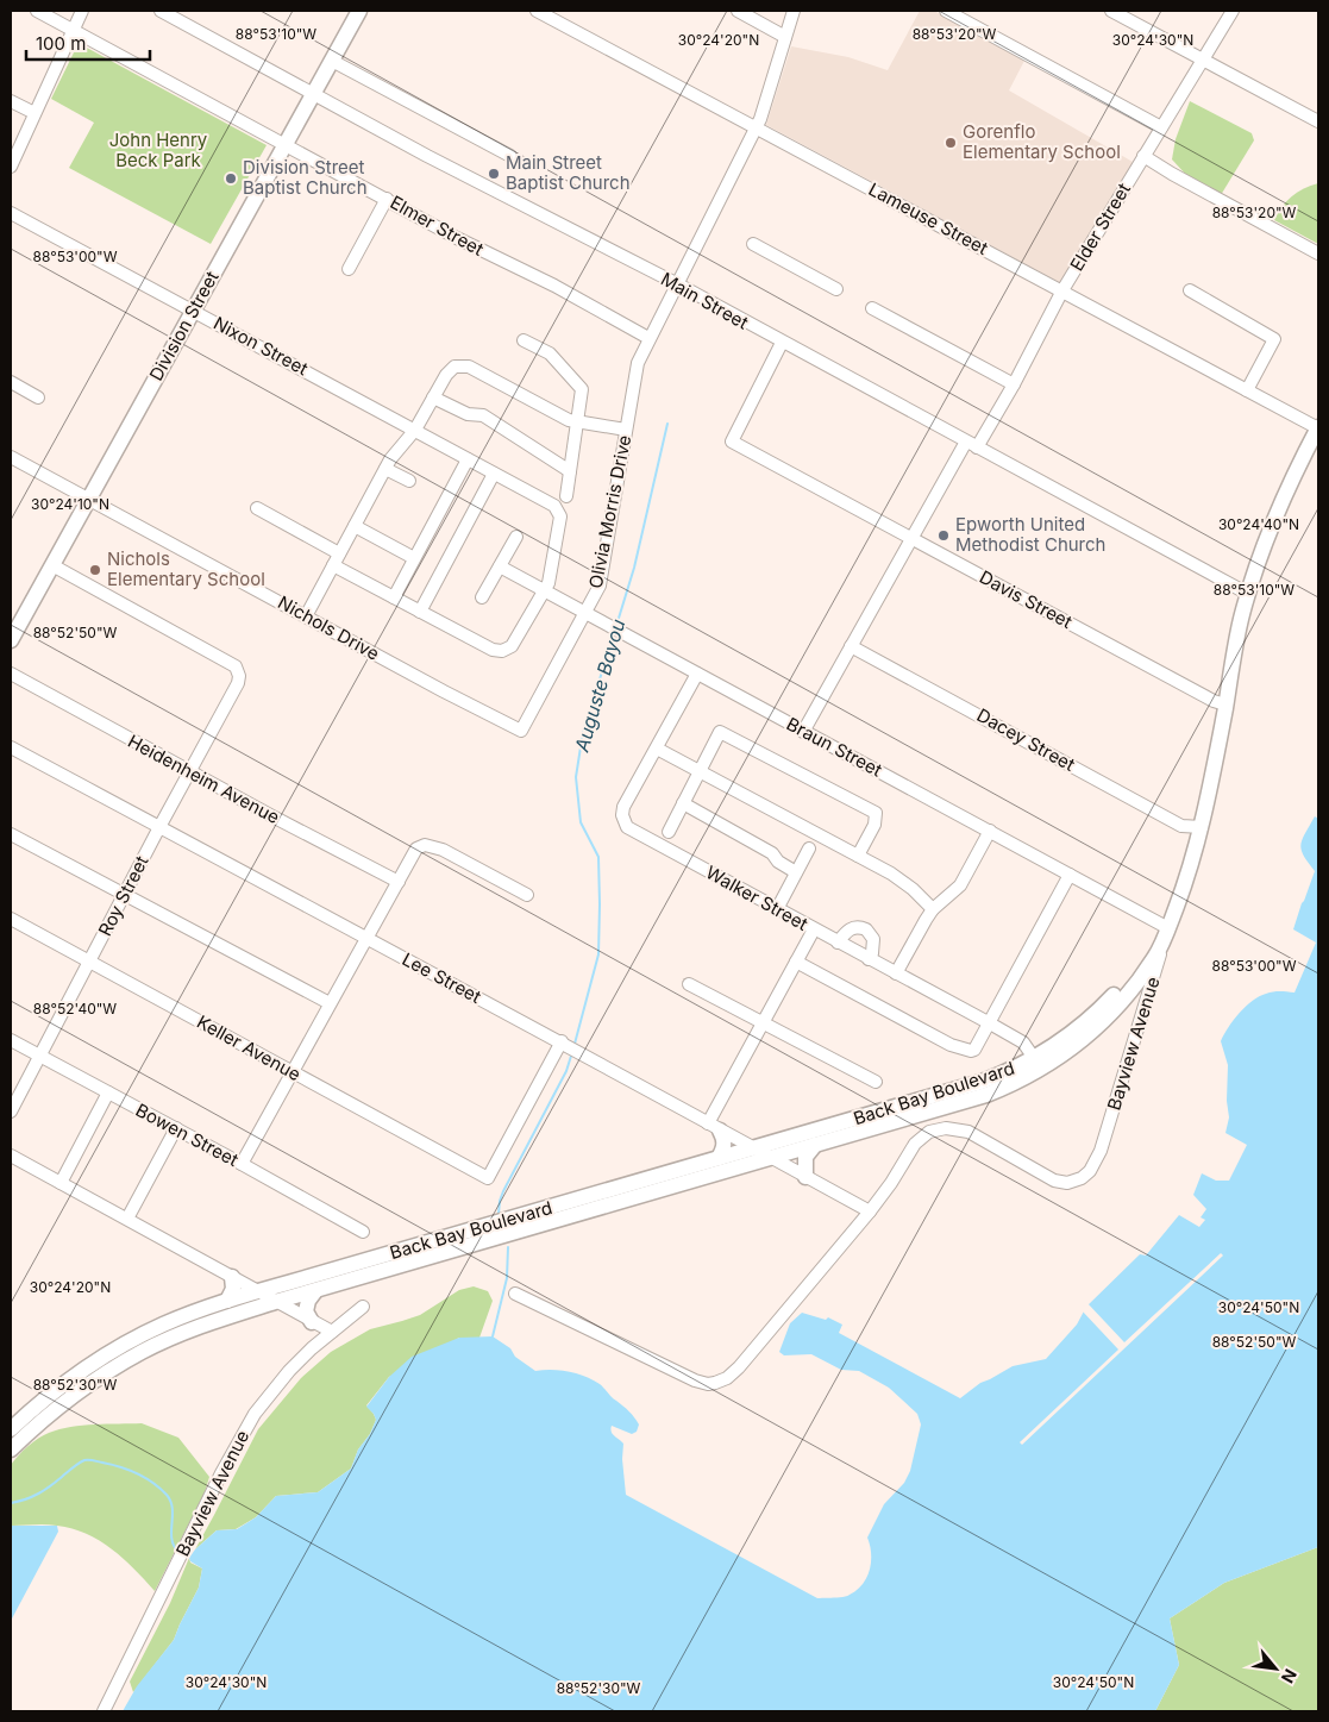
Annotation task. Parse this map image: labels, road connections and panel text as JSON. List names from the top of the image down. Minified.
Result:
{"streets":{"main road":["Division Street","Bayview Avenue","Back Bay Boulevard"],"street":["Lameuse Street","Elmer Street","Elder Street","Main Street","Nixon Street","Olivia Morris Drive","Davis Street","Nichols Drive","Dacey Street","Braun Street","Heidenheim Avenue","Roy Street","Walker Street","Lee Street","Keller Avenue","Bowen Street"]},"crossings":[["Lameuse Street","Elder Street"],["Lameuse Street","Olivia Morris Drive"],["Lameuse Street","Bayview Avenue"],["Elmer Street","Division Street"],["Elmer Street","Olivia Morris Drive"],["Elder Street","Main Street"],["Main Street","Division Street"],["Main Street","Olivia Morris Drive"],["Main Street","Davis Street"],["Main Street","Bayview Avenue"],["Division Street","Nixon Street"],["Division Street","Nichols Drive"],["Division Street","Roy Street"],["Nixon Street","Braun Street"],["Olivia Morris Drive","Nichols Drive"],["Olivia Morris Drive","Braun Street"],["Davis Street","Bayview Avenue"],["Dacey Street","Bayview Avenue"],["Braun Street","Walker Street"],["Braun Street","Bayview Avenue"],["Braun Street","Back Bay Boulevard"],["Heidenheim Avenue","Roy Street"],["Roy Street","Lee Street"],["Roy Street","Keller Avenue"],["Roy Street","Bowen Street"],["Walker Street","Back Bay Boulevard"],["Lee Street","Bayview Avenue"],["Lee Street","Keller Avenue"],["Lee Street","Back Bay Boulevard"],["Bayview Avenue","Back Bay Boulevard"]],"water":["Auguste Bayou"],"parks":["John Henry Beck Park"],"places":["Gorenflo Elementary School","Main Street Baptist Church","Division Street Baptist Church","Epworth United Methodist Church","Nichols Elementary School"],"scale_bar":"100 m","north":"bottom right","coordinates":["88°53'10\"W","88°53'20\"W","30°24'20\"N","30°24'30\"N","88°53'00\"W","30°24'10\"N","30°24'40\"N","88°52'50\"W","88°52'40\"W","30°24'50\"N","88°52'30\"W"]}
